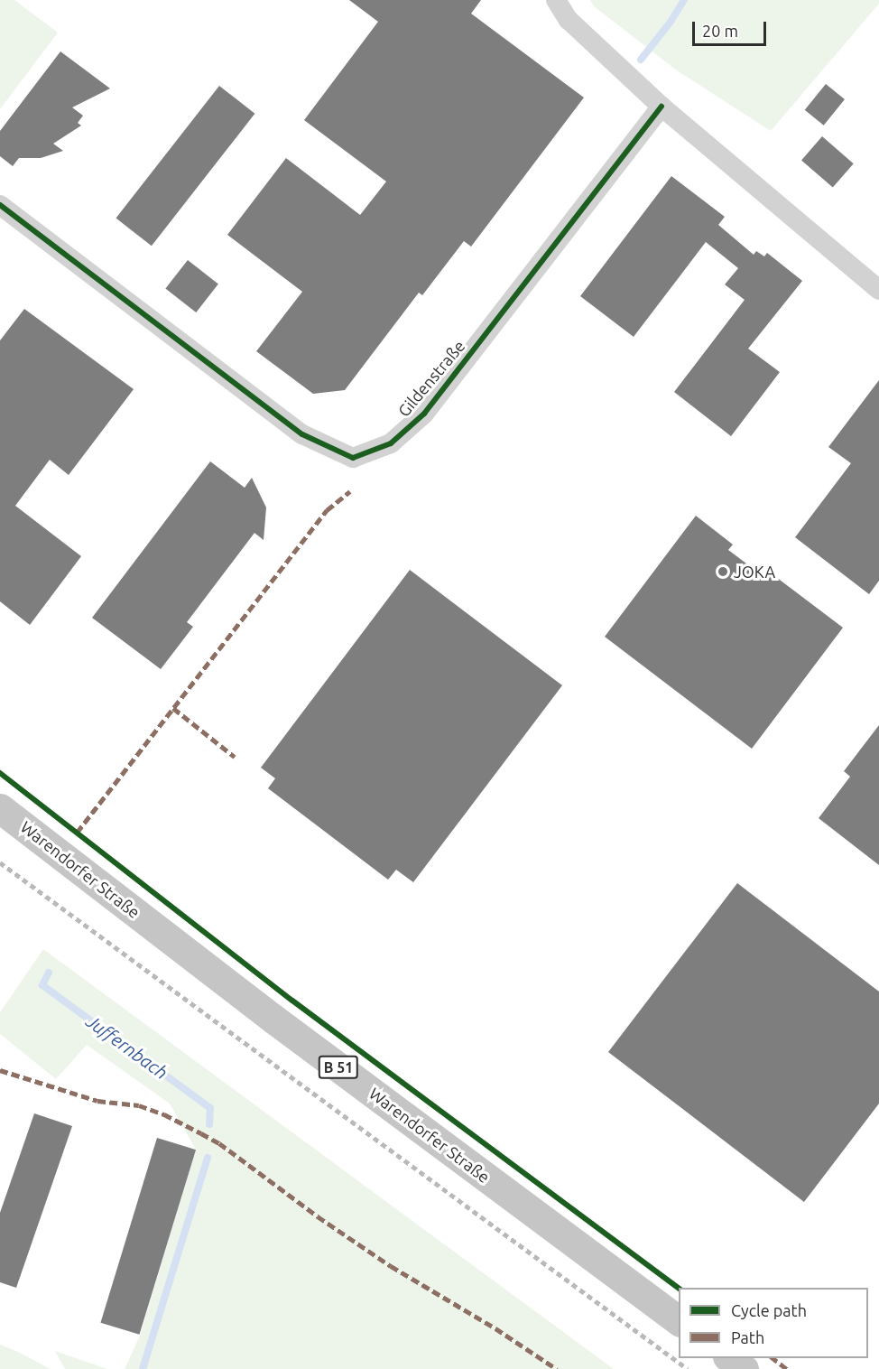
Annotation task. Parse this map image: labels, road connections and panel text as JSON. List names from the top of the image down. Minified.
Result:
{"streets":{"main road":["Warendorfer Straße","B 51"],"street":["Gildenstraße"]},"water":["Juffernbach"],"places":["JOKA"],"legend":["Cycle path","Path"],"scale_bar":"20 m"}
